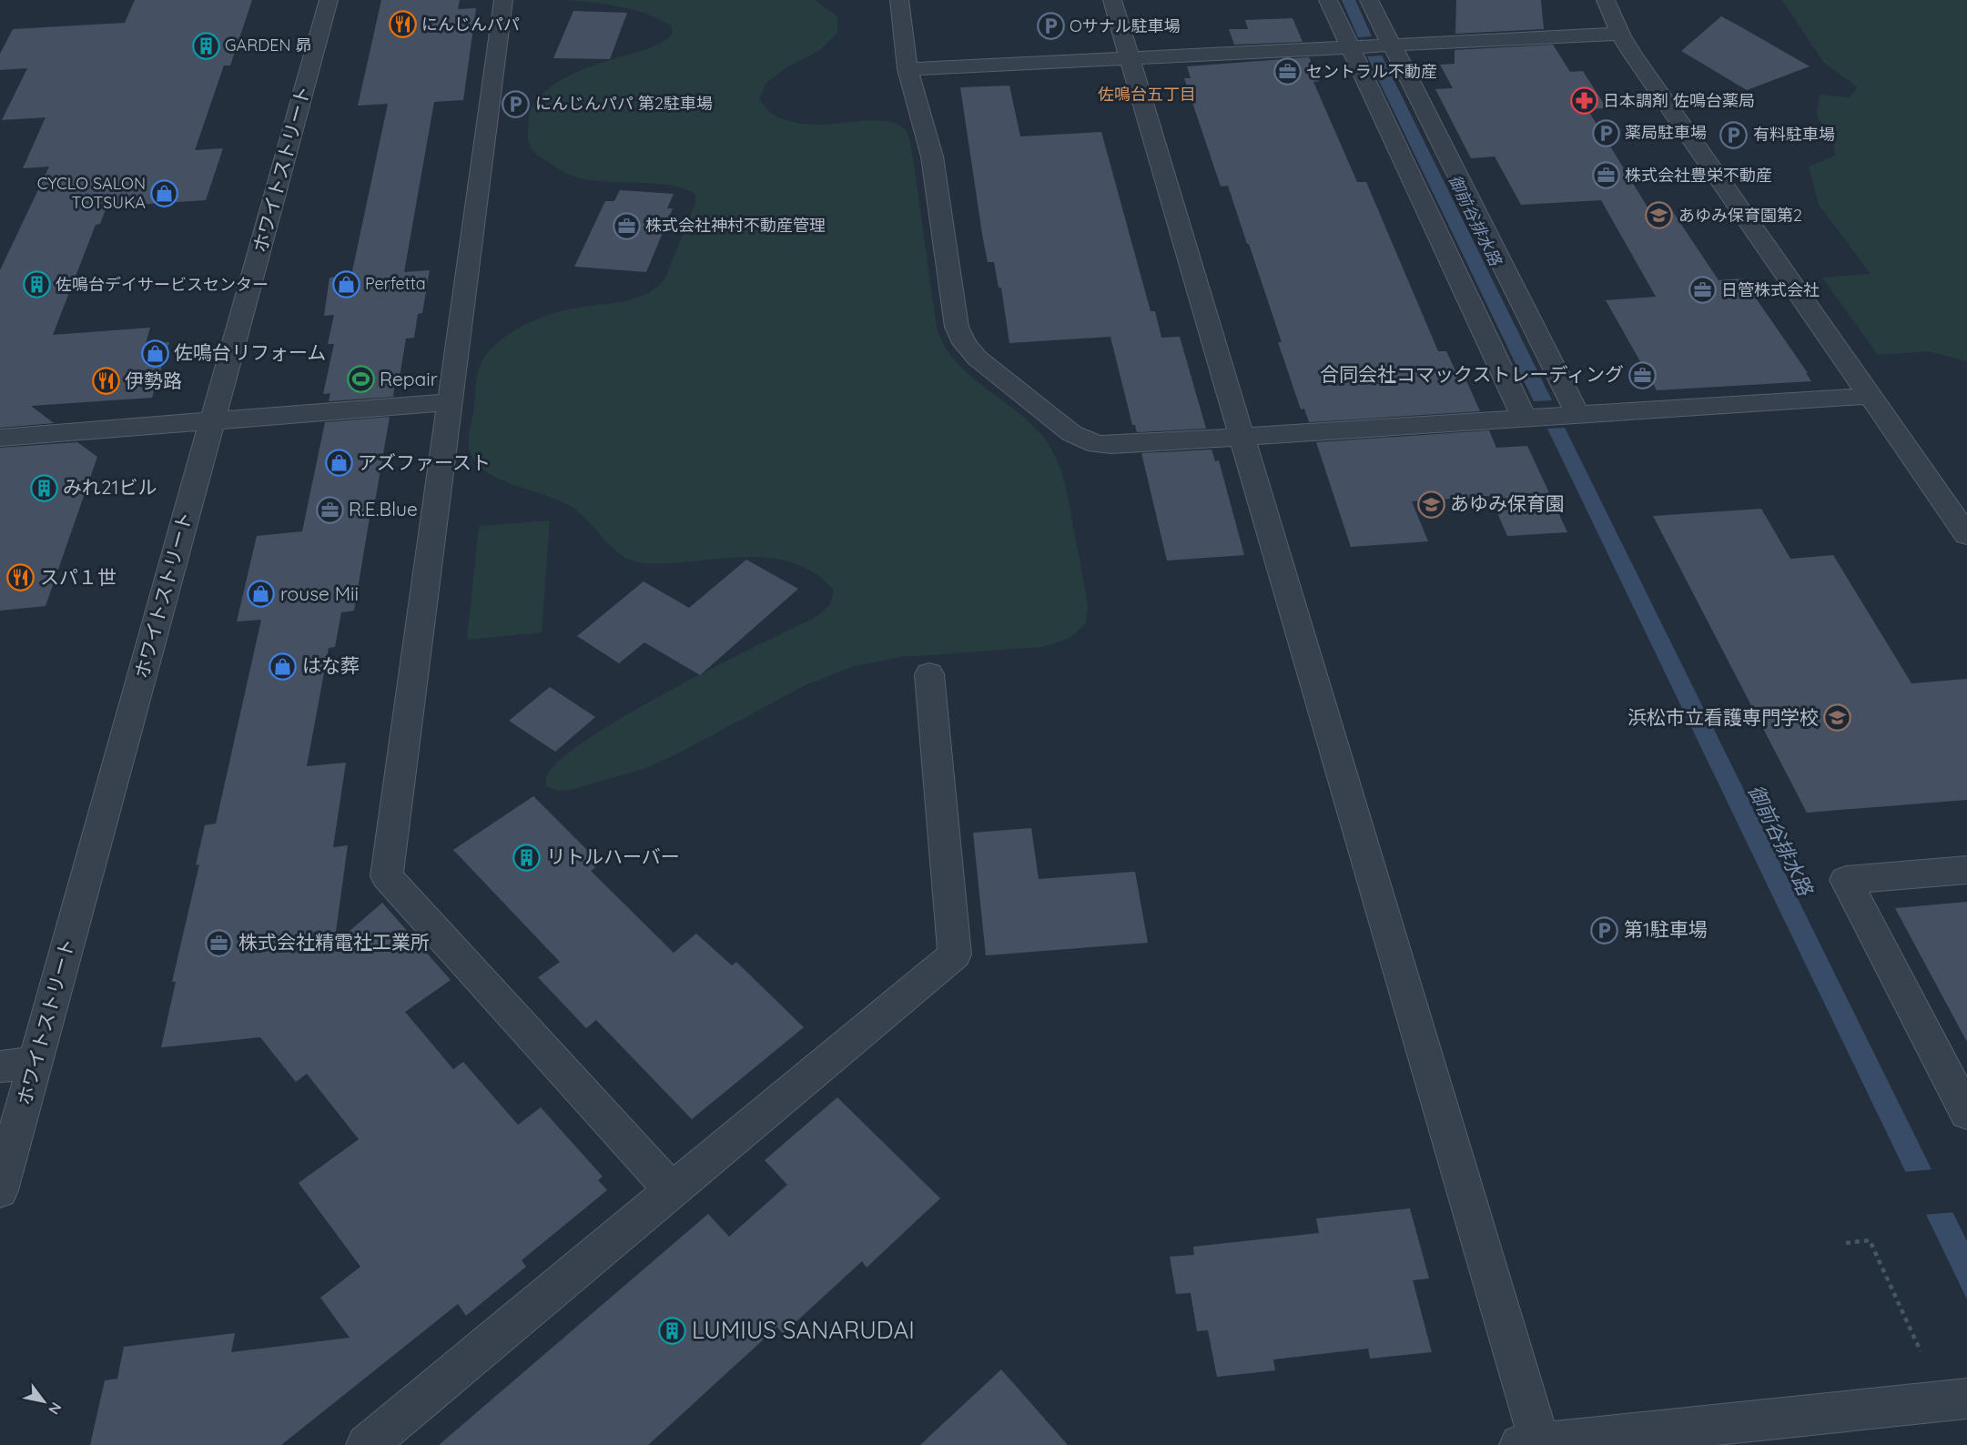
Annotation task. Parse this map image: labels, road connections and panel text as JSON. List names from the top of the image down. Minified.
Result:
{"streets":{"street":["ホワイトストリート"]},"districts":["佐鳴台五丁目"],"water":["御前谷排水路"],"places":{"restaurant":["にんじんパパ","伊勢路","スパ１世"],"parking":["Oサナル駐車場","にんじんパパ 第2駐車場","薬局駐車場","有料駐車場","第1駐車場"],"building":["GARDEN 昴","佐鳴台デイサービスセンター","みれ21ビル","リトルハーバー","LUMIUS SANARUDAI"],"office":["セントラル不動産","株式会社豊栄不動産","株式会社神村不動産管理","日管株式会社","合同会社コマックストレーディング","R.E.Blue","株式会社精電社工業所"],"pharmacy":["日本調剤 佐鳴台薬局"],"shop":["CYCLO SALON TOTSUKA","Perfetta","佐鳴台リフォーム","アズファースト","rouse Mii","はな葬"],"school or university":["あゆみ保育園第2","あゆみ保育園","浜松市立看護専門学校"],"sports":["Repair"]},"north":"bottom right"}
